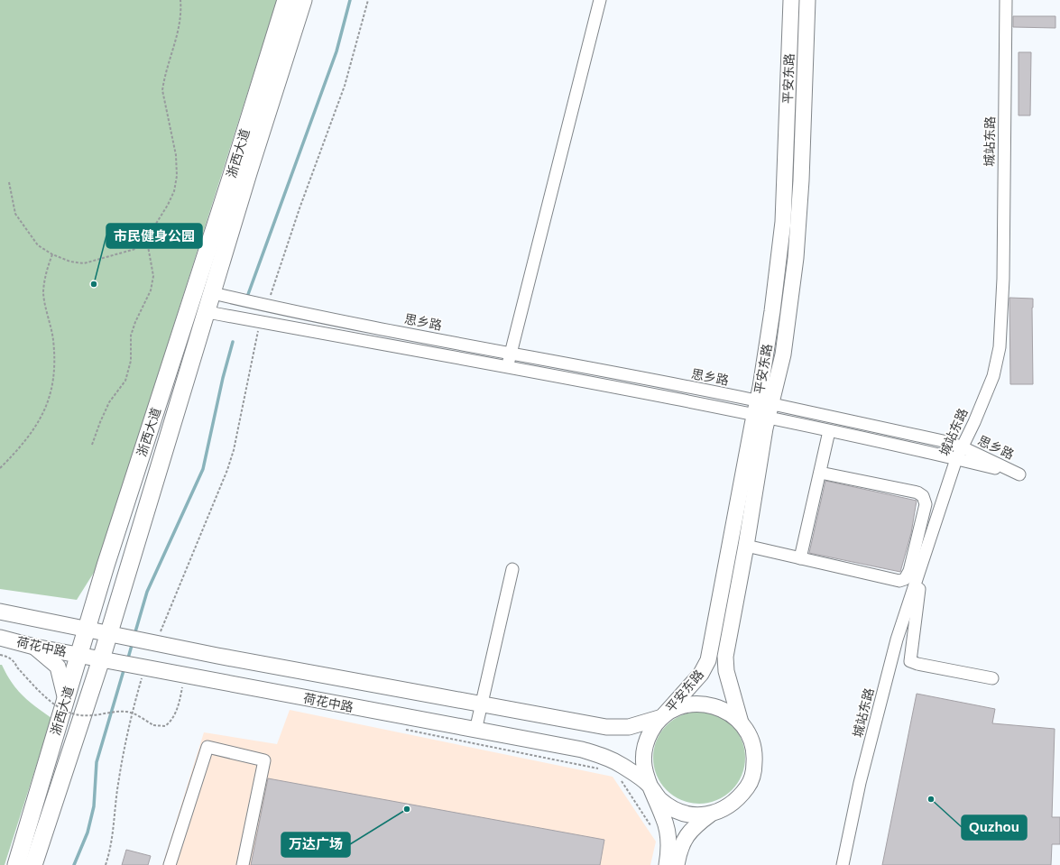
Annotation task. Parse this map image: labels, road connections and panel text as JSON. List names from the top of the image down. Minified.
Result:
{"streets":{"highway":["浙西大道"],"main road":["平安东路","荷花中路"],"street":["城站东路","思乡路"]},"crossings":[["平安东路","思乡路"],["平安东路","荷花中路"],["城站东路","思乡路"],["浙西大道","思乡路"],["浙西大道","荷花中路"]],"places":["市民健身公园","Quzhou","万达广场"]}
